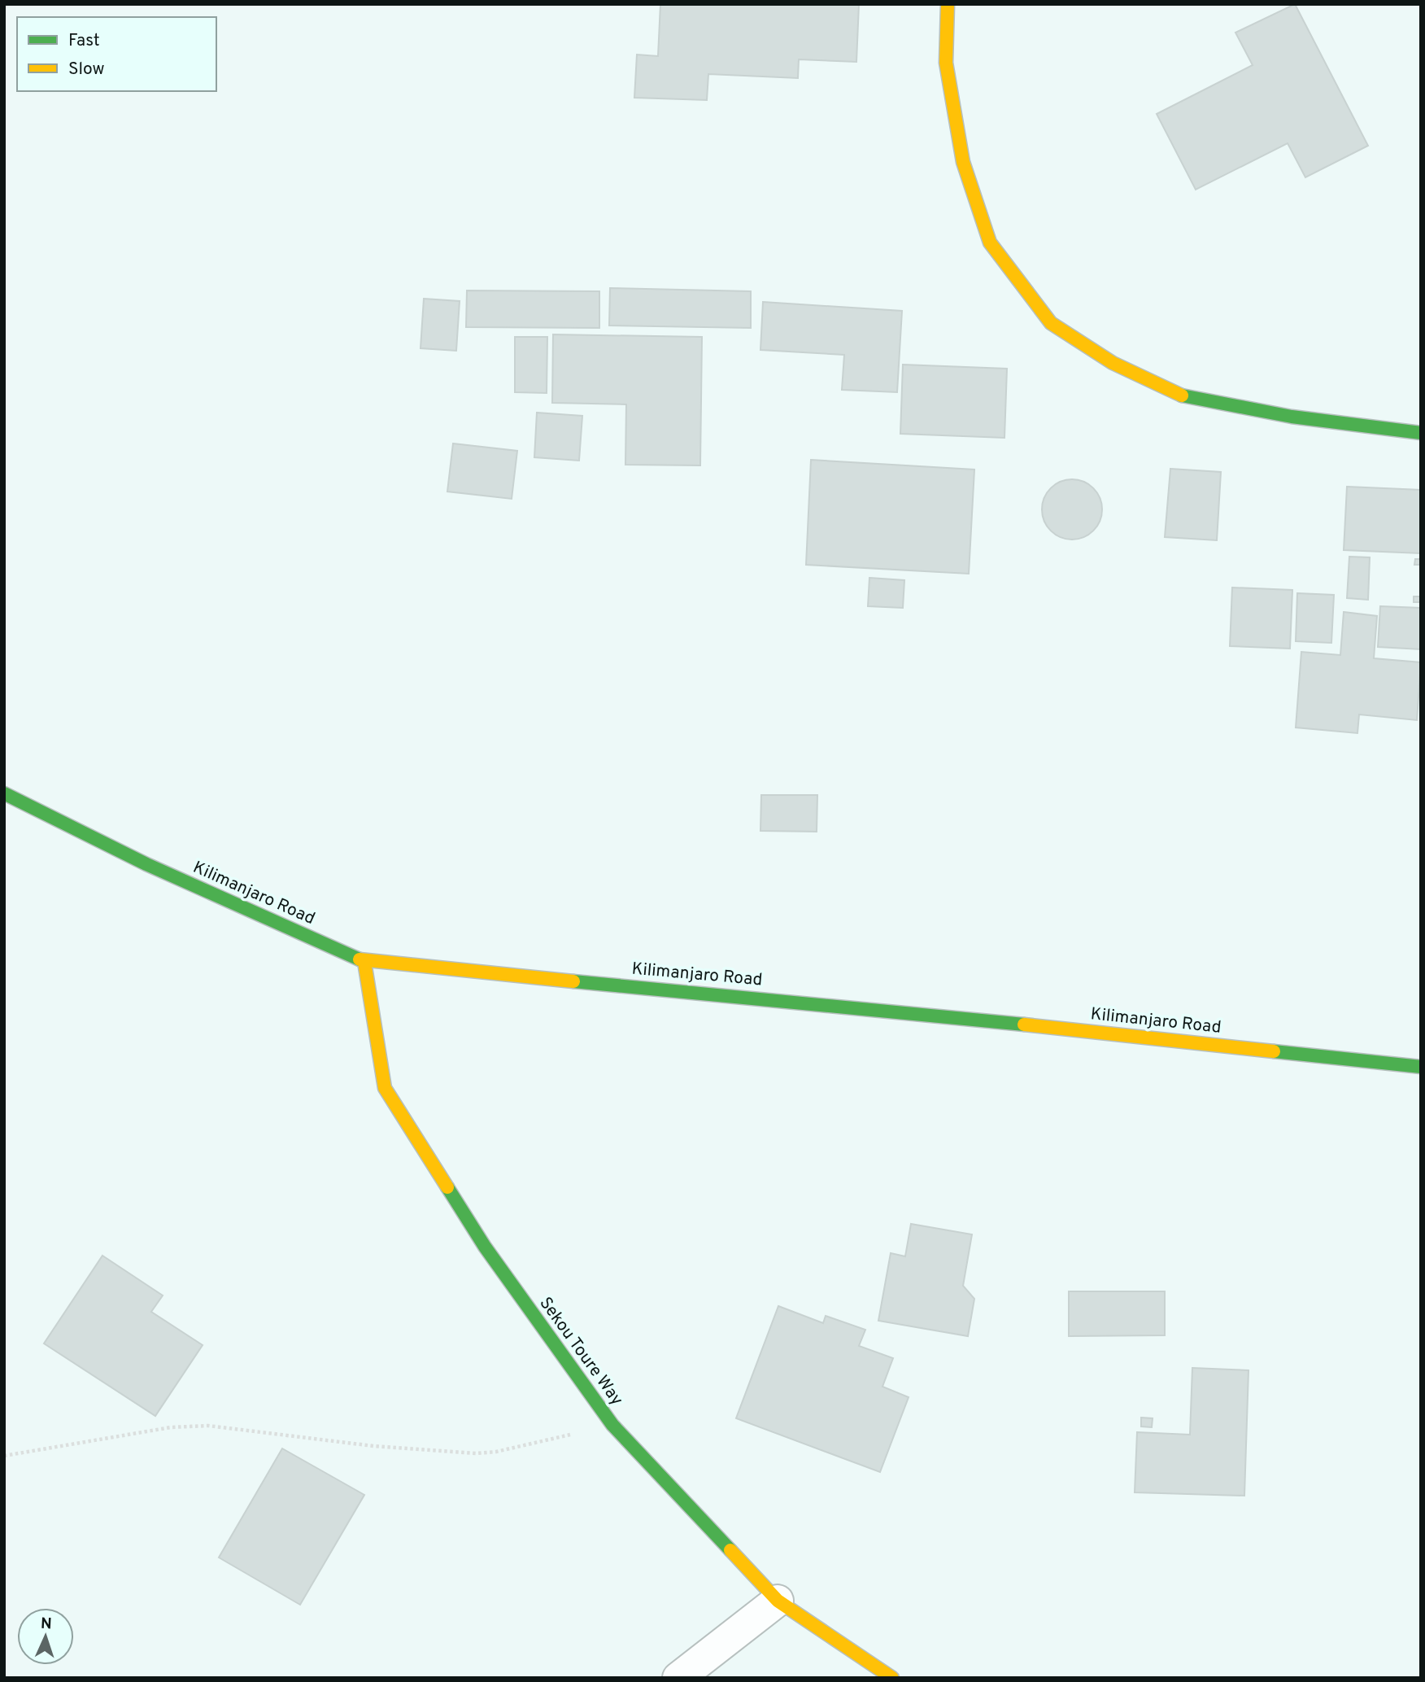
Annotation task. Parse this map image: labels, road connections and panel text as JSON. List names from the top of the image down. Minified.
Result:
{"streets":{"street":["Kilimanjaro Road","Sekou Toure Way"]},"crossings":[["Kilimanjaro Road","Sekou Toure Way"]],"legend":["Fast","Slow"],"north":"top"}
